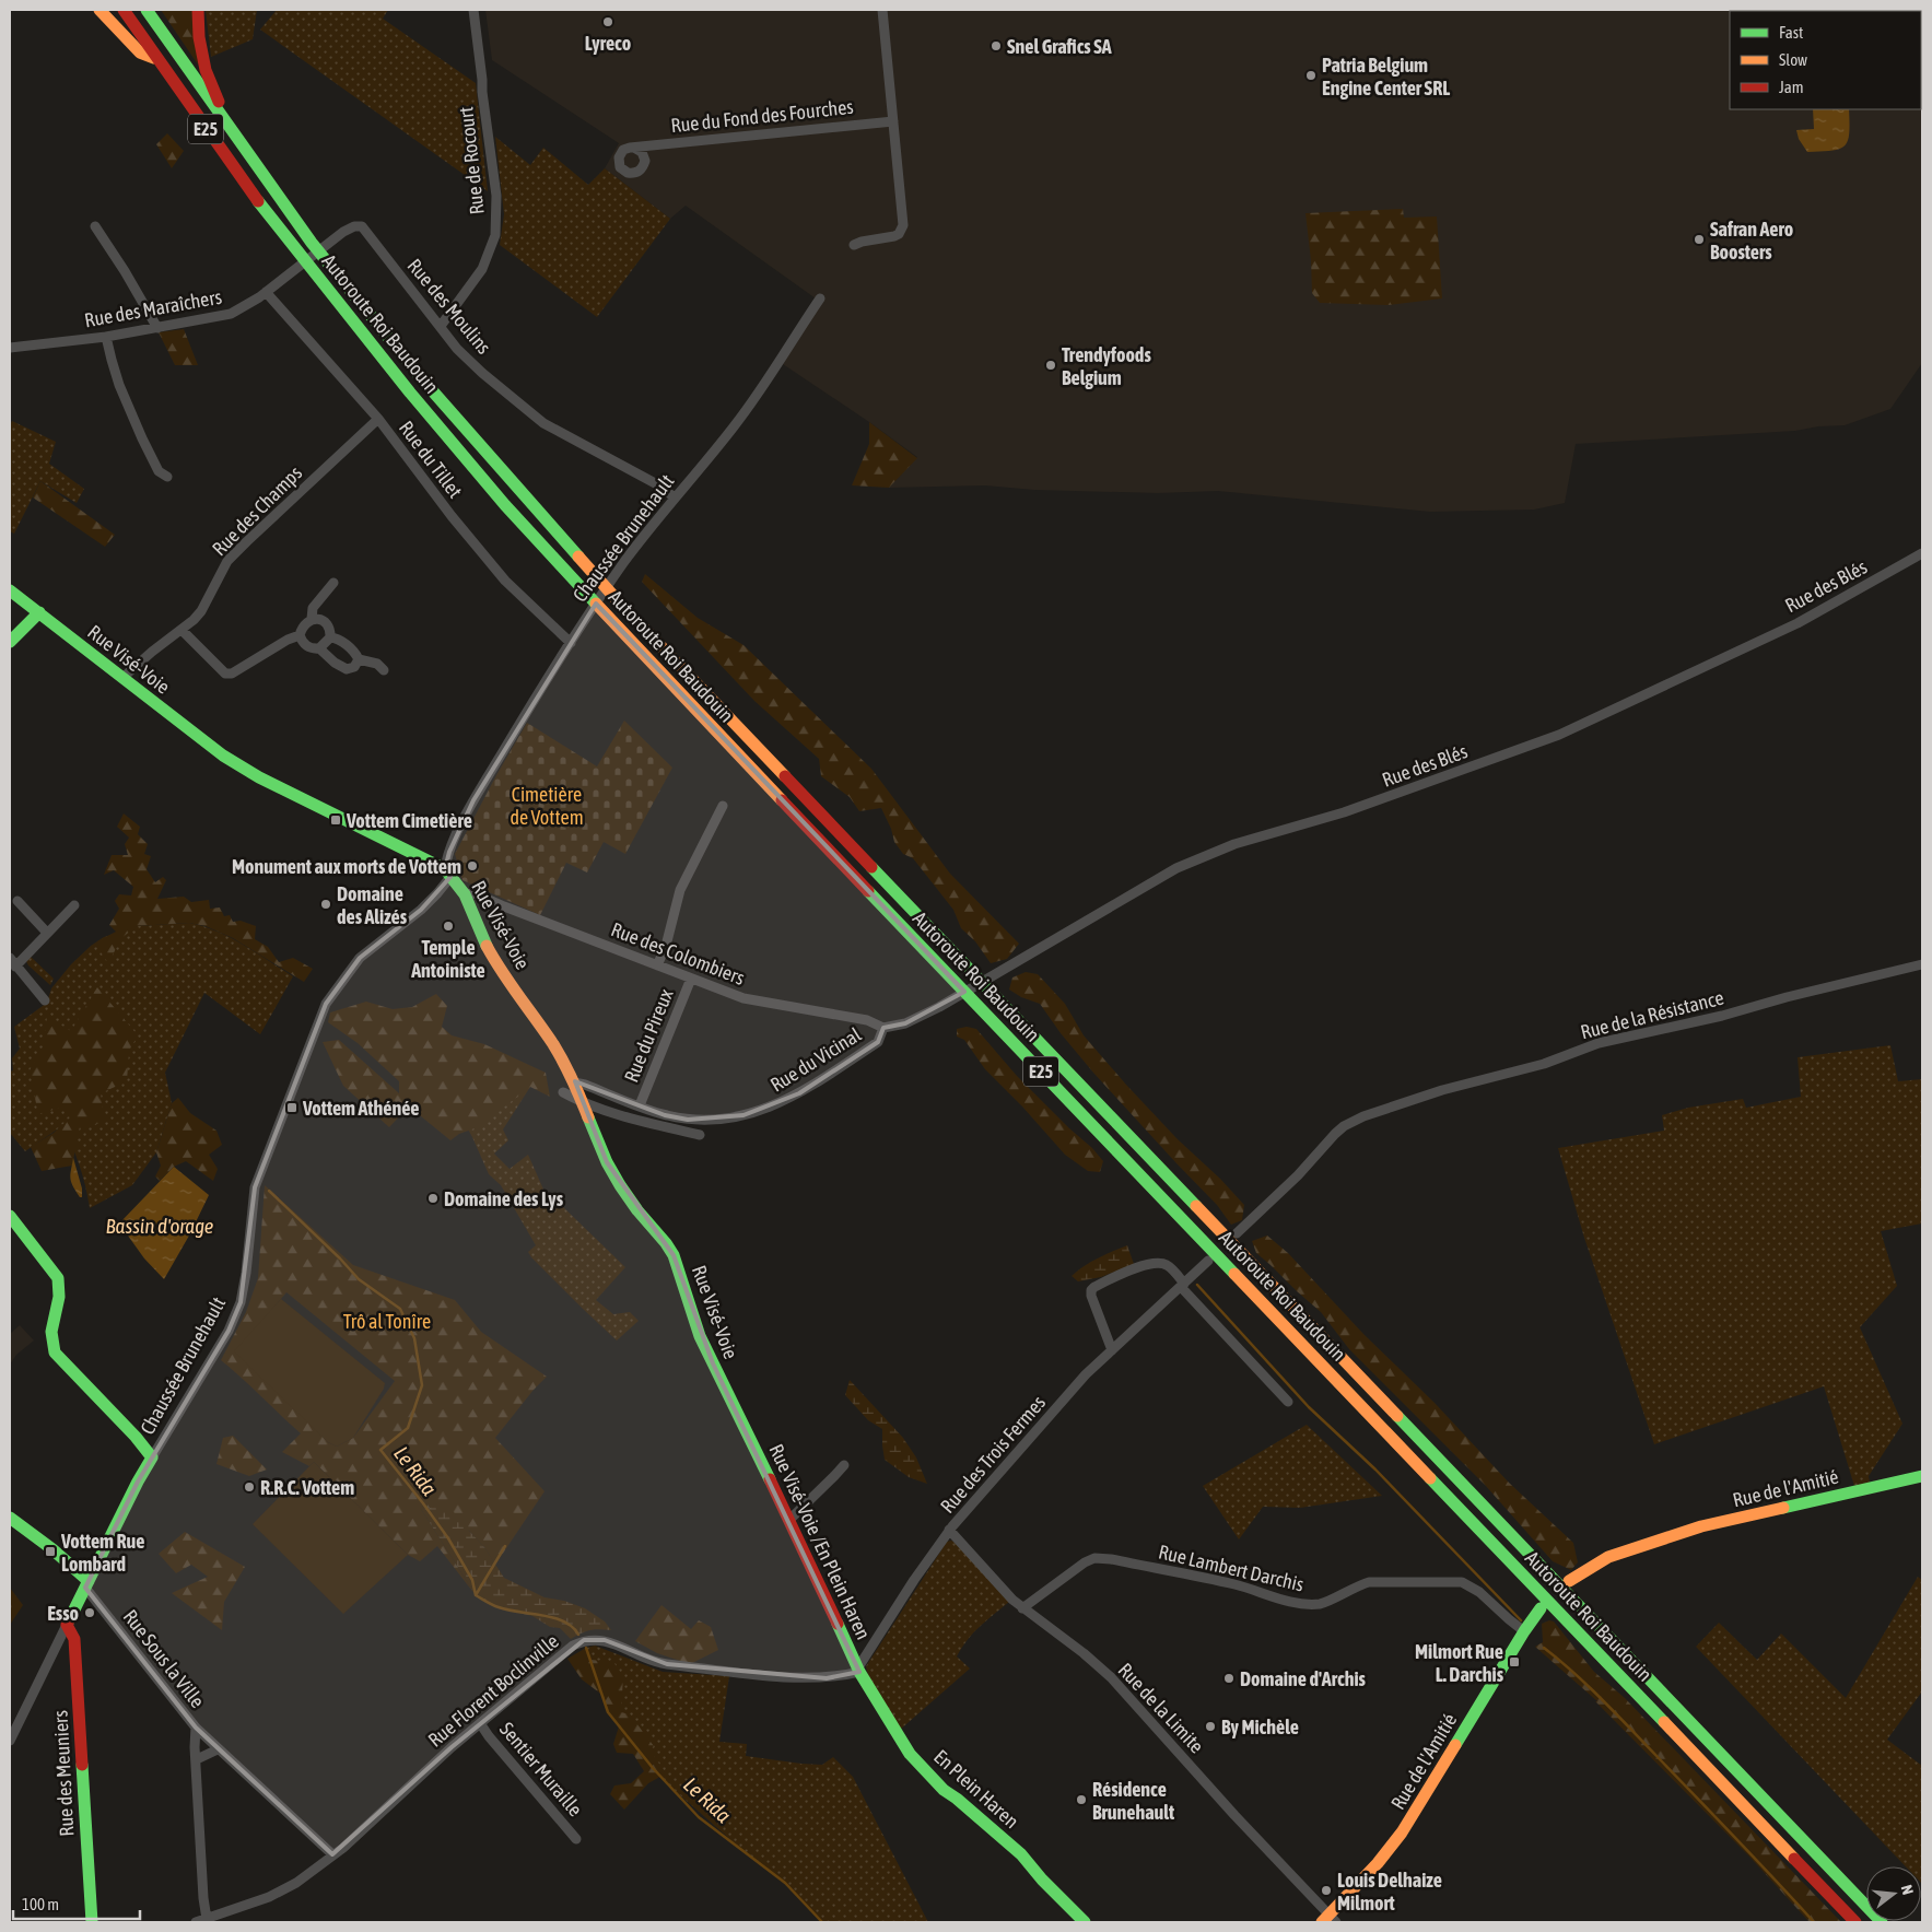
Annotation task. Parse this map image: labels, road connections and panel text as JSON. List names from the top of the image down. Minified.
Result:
{"streets":{"main road":["E25","Autoroute Roi Baudouin","Chaussée Brunehault","Rue Visé-Voie","Rue de l'Amitié","Rue Visé-Voie /En Plein Haren","Rue des Meuniers","En Plein Haren"],"street":["Rue du Fond des Fourches","Rue de Rocourt","Rue des Moulins","Rue des Maraîchers","Rue du Tillet","Rue des Champs","Rue des Blés","Rue des Colombiers","Rue de la Résistance","Rue du Pireux","Rue du Vicinal","Rue des Trois Fermes","Rue Lambert Darchis","Rue Sous la Ville","Rue Florent Boclinville","Rue de la Limite","Sentier Muraille"]},"crossings":[["E25","Autoroute Roi Baudouin"],["Rue de Rocourt","Rue des Moulins"],["Rue des Moulins","Rue des Maraîchers"],["Rue des Moulins","Chaussée Brunehault"],["Rue des Maraîchers","Rue du Tillet"],["Rue du Tillet","Rue des Champs"],["Rue du Tillet","Chaussée Brunehault"],["Rue des Champs","Rue Visé-Voie"],["Chaussée Brunehault","Rue Visé-Voie"],["Chaussée Brunehault","Rue Sous la Ville"],["Chaussée Brunehault","Rue des Meuniers"],["Rue des Blés","Rue du Vicinal"],["Rue Visé-Voie","Rue des Colombiers"],["Rue Visé-Voie","Rue du Vicinal"],["Rue Visé-Voie","Rue Visé-Voie /En Plein Haren"],["Rue des Colombiers","Rue du Pireux"],["Rue des Colombiers","Rue du Vicinal"],["Rue du Pireux","Rue du Vicinal"],["Rue des Trois Fermes","Rue Visé-Voie /En Plein Haren"],["Rue des Trois Fermes","Rue Florent Boclinville"],["Rue des Trois Fermes","Rue de la Limite"],["Rue des Trois Fermes","En Plein Haren"],["Rue de l'Amitié","Rue Lambert Darchis"],["Rue de l'Amitié","Rue de la Limite"],["Rue Visé-Voie /En Plein Haren","Rue Florent Boclinville"],["Rue Visé-Voie /En Plein Haren","En Plein Haren"],["Rue Lambert Darchis","Rue de la Limite"],["Rue Sous la Ville","Rue Florent Boclinville"],["Rue Florent Boclinville","Sentier Muraille"],["Rue Florent Boclinville","En Plein Haren"]],"water":["Bassin d'orage","Le Rida"],"parks":["Cimetière de Vottem","Trô al Tonîre"],"places":{"other":["Lyreco","Snel Grafics SA","Patria Belgium Engine Center SRL","Safran Aero Boosters","Trendyfoods Belgium","Monument aux morts de Vottem","Domaine des Alizés","Temple Antoiniste","Domaine des Lys","R.R.C. Vottem","Esso","Domaine d'Archis","By Michèle","Résidence Brunehault","Louis Delhaize Milmort"],"transit":["Vottem Cimetière","Vottem Athénée","Vottem Rue Lombard","Milmort Rue L. Darchis"]},"legend":["Fast","Slow","Jam"],"scale_bar":"100 m","north":"right"}
